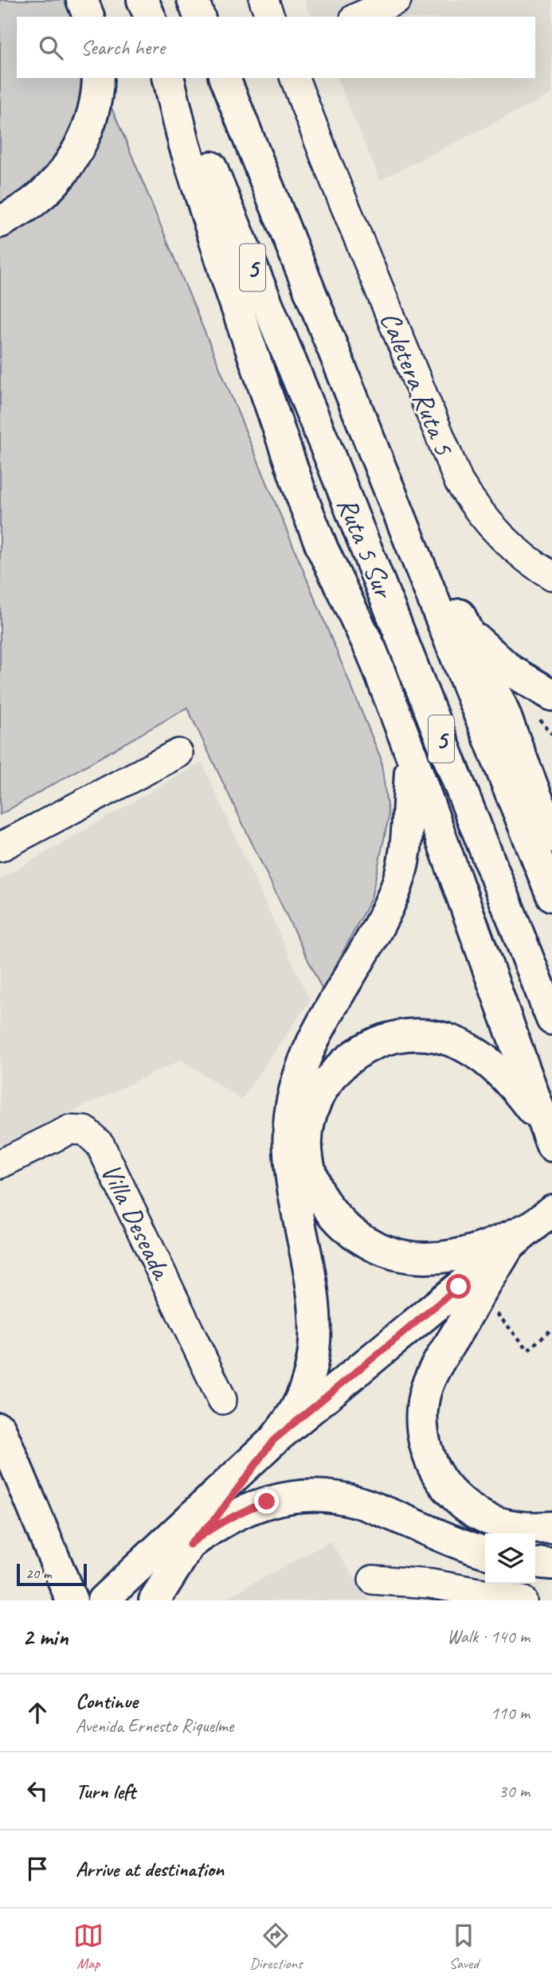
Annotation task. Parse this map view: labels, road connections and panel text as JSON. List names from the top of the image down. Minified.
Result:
{"streets":{"main road":["5","Ruta 5 Sur"],"street":["Caletera Ruta 5","Villa Deseada"]},"scale_bar":"20 m","page":{"search":"Search here","scale":"20 m","heading":["2 min","Walk · 140 m"],"list":[["Continue","Avenida Ernesto Riquelme","110 m"],["Turn left","30 m"],"Arrive at destination"],"nav":["Map","Directions","Saved"]}}
